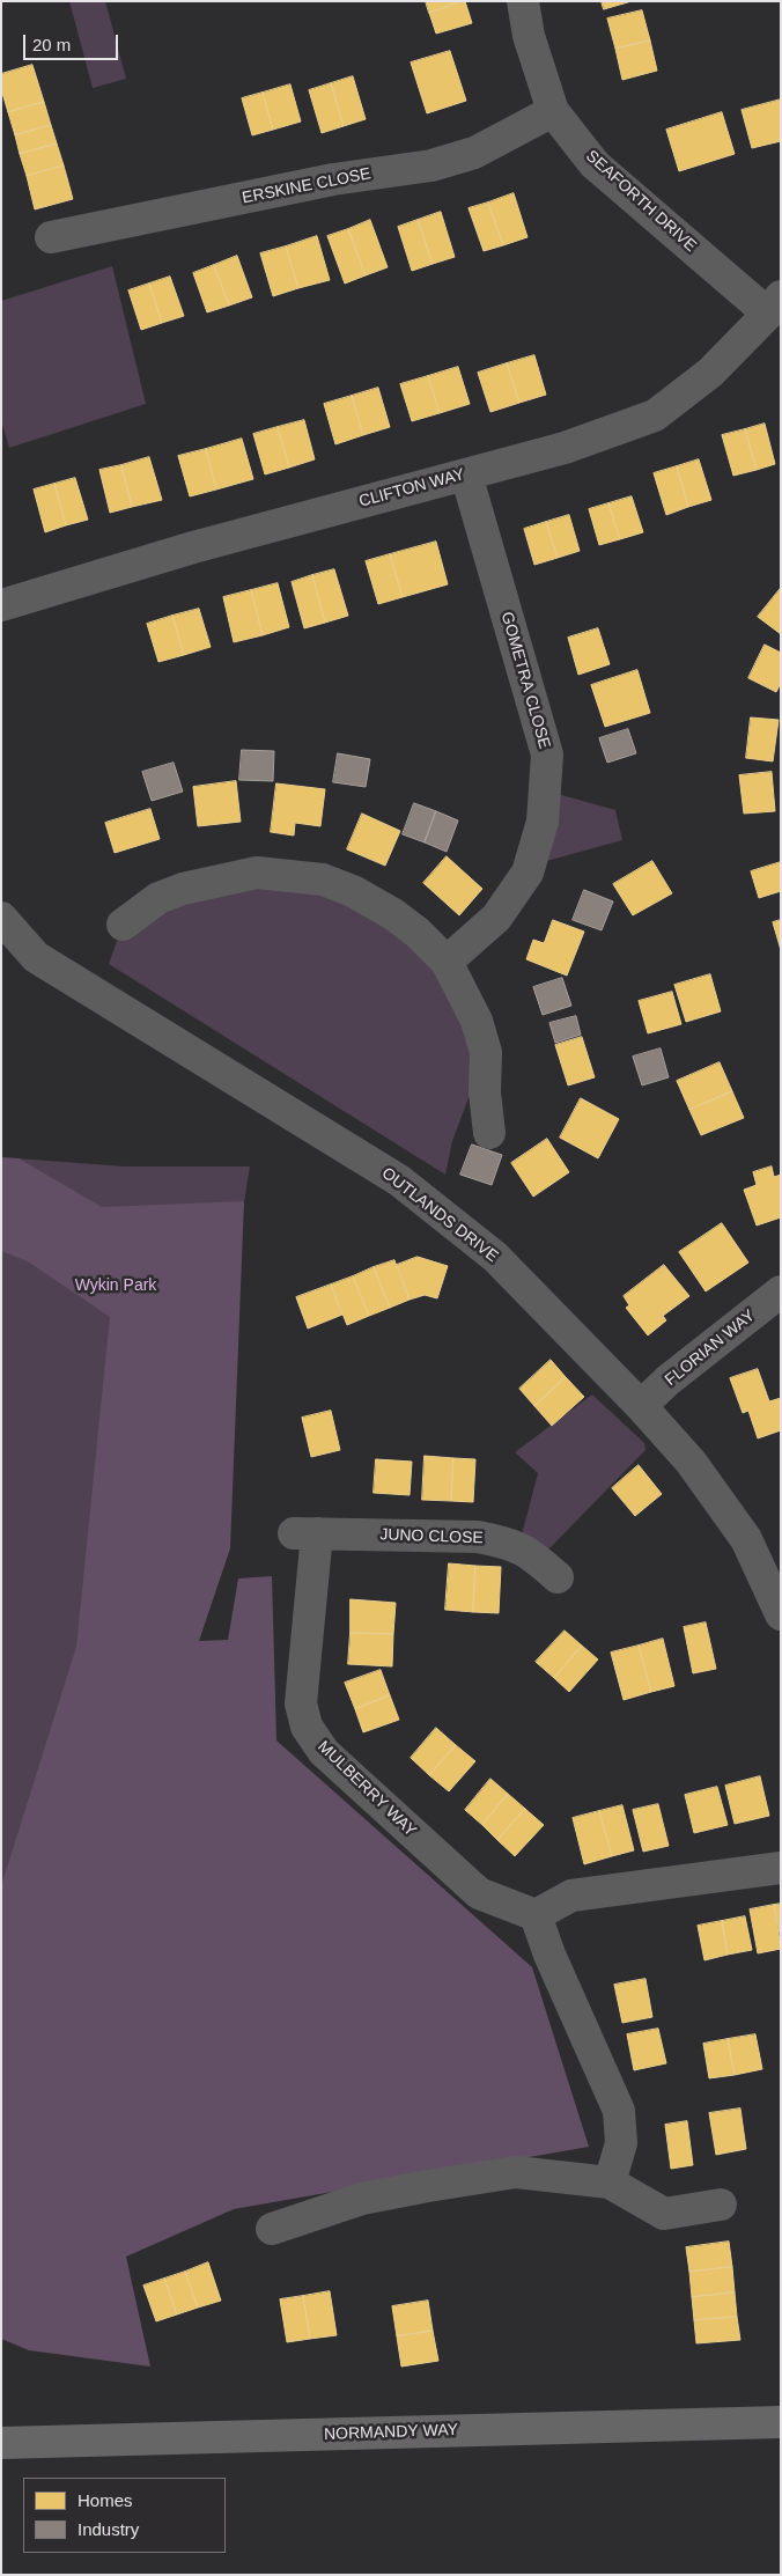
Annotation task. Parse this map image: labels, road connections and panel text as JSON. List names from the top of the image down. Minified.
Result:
{"streets":{"main road":["NORMANDY WAY"],"street":["ERSKINE CLOSE","SEAFORTH DRIVE","CLIFTON WAY","GOMETRA CLOSE","OUTLANDS DRIVE","FLORIAN WAY","JUNO CLOSE","MULBERRY WAY"]},"crossings":[["ERSKINE CLOSE","SEAFORTH DRIVE"],["SEAFORTH DRIVE","CLIFTON WAY"],["CLIFTON WAY","GOMETRA CLOSE"],["OUTLANDS DRIVE","FLORIAN WAY"],["JUNO CLOSE","MULBERRY WAY"]],"parks":["Wykin Park"],"legend":["Homes","Industry"],"scale_bar":"20 m"}
